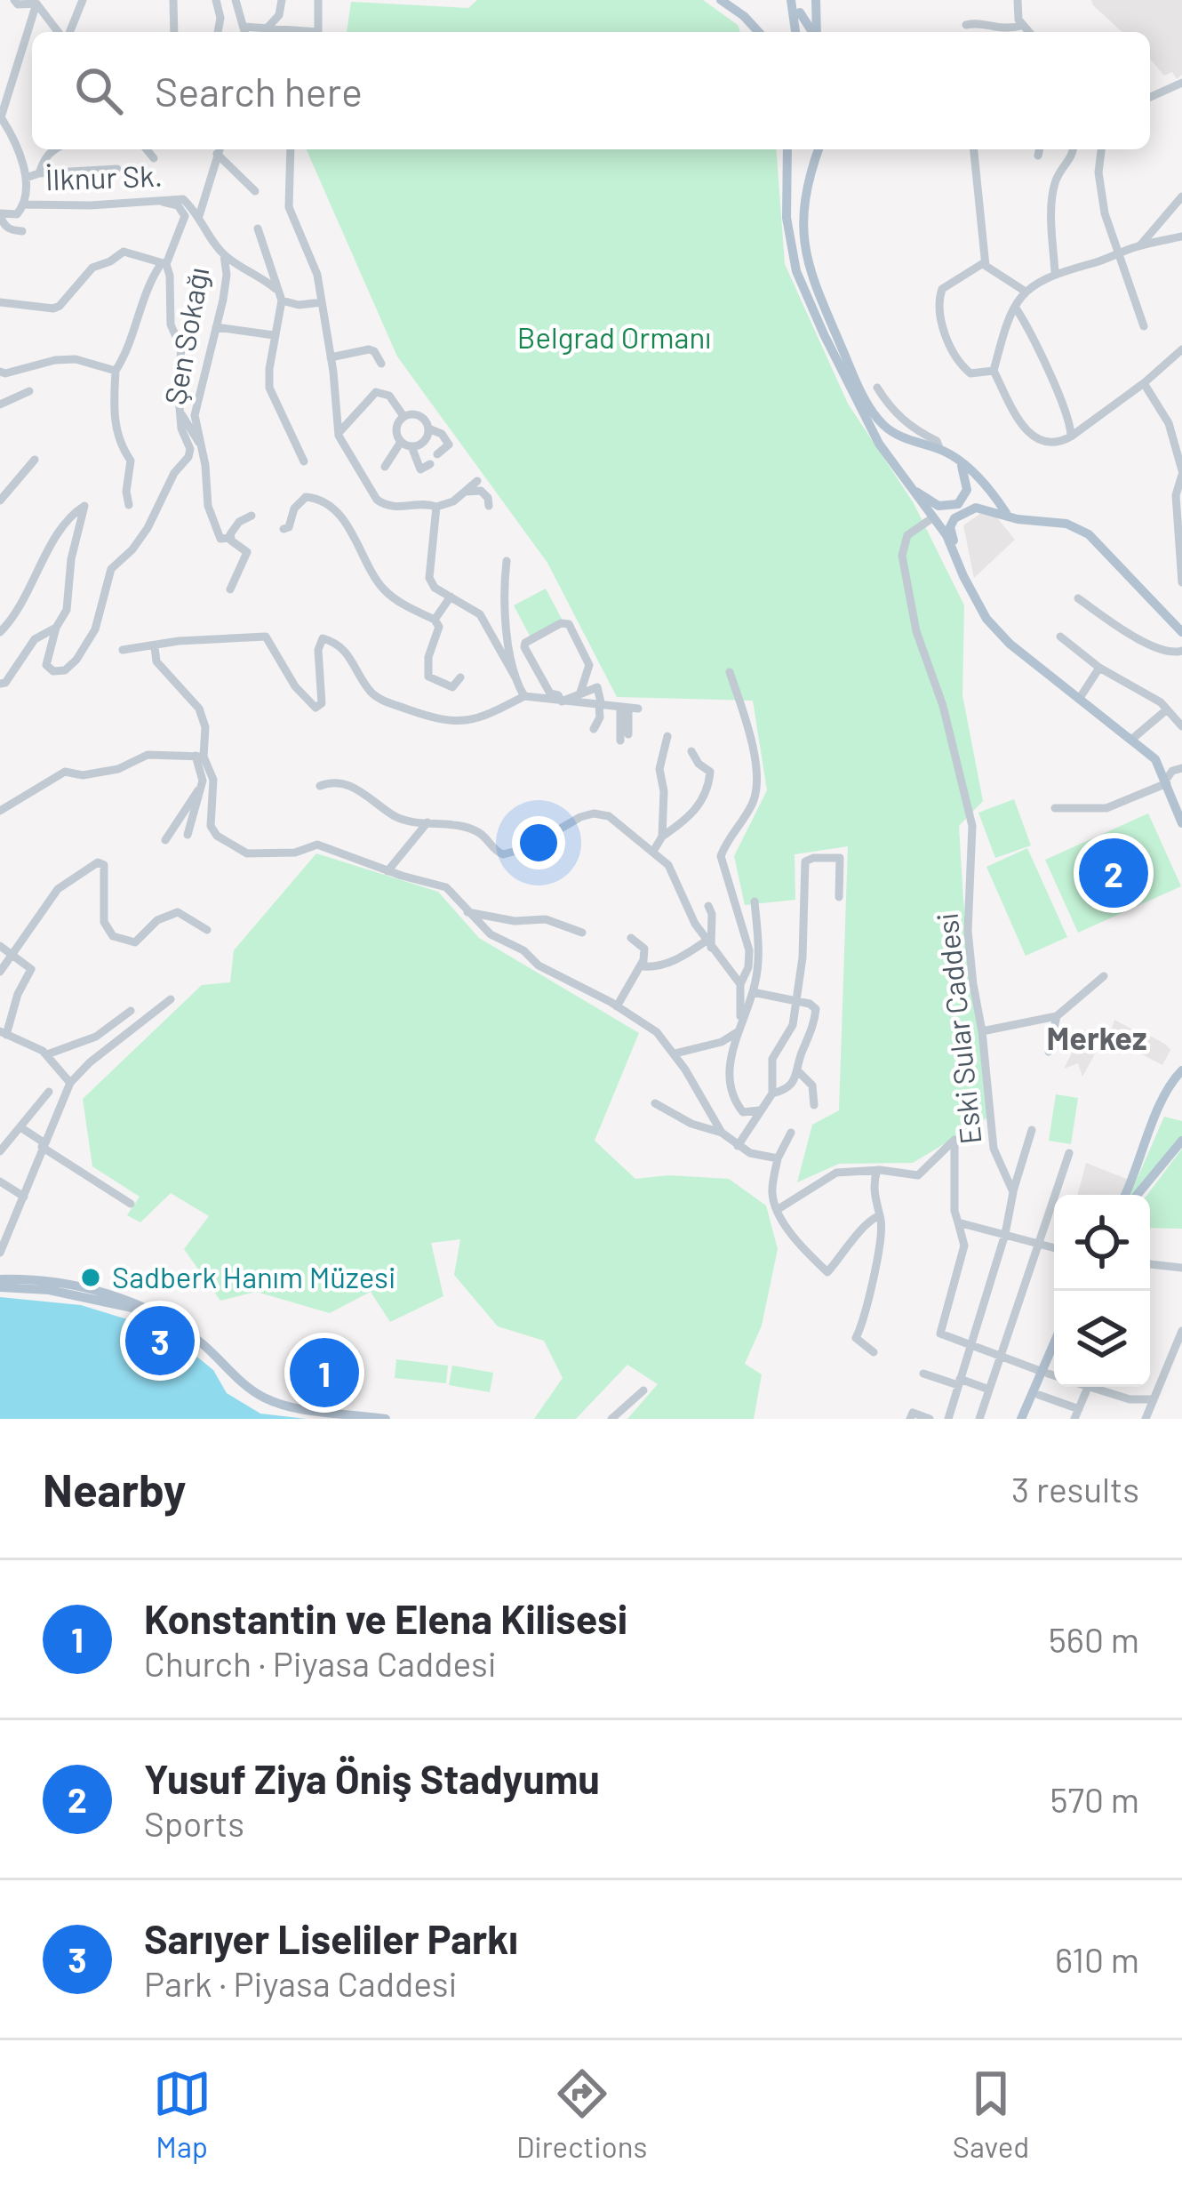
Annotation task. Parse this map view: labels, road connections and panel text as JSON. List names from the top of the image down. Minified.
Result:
{"streets":{"street":["İlknur Sk.","Şen Sokağı","Eski Sular Caddesi"]},"crossings":[["İlknur Sk.","Şen Sokağı"]],"districts":["Merkez"],"parks":["Belgrad Ormanı"],"places":["Sadberk Hanım Müzesi"],"page":{"search":"Search here","pins":["2","3","1"],"heading":["Nearby","3 results"],"list":[{"mark":"1","name":"Konstantin ve Elena Kilisesi","note":"Church · Piyasa Caddesi","value":"560 m"},{"mark":"2","name":"Yusuf Ziya Öniş Stadyumu","note":"Sports","value":"570 m"},{"mark":"3","name":"Sarıyer Liseliler Parkı","note":"Park · Piyasa Caddesi","value":"610 m"}],"nav":["Map","Directions","Saved"]}}
